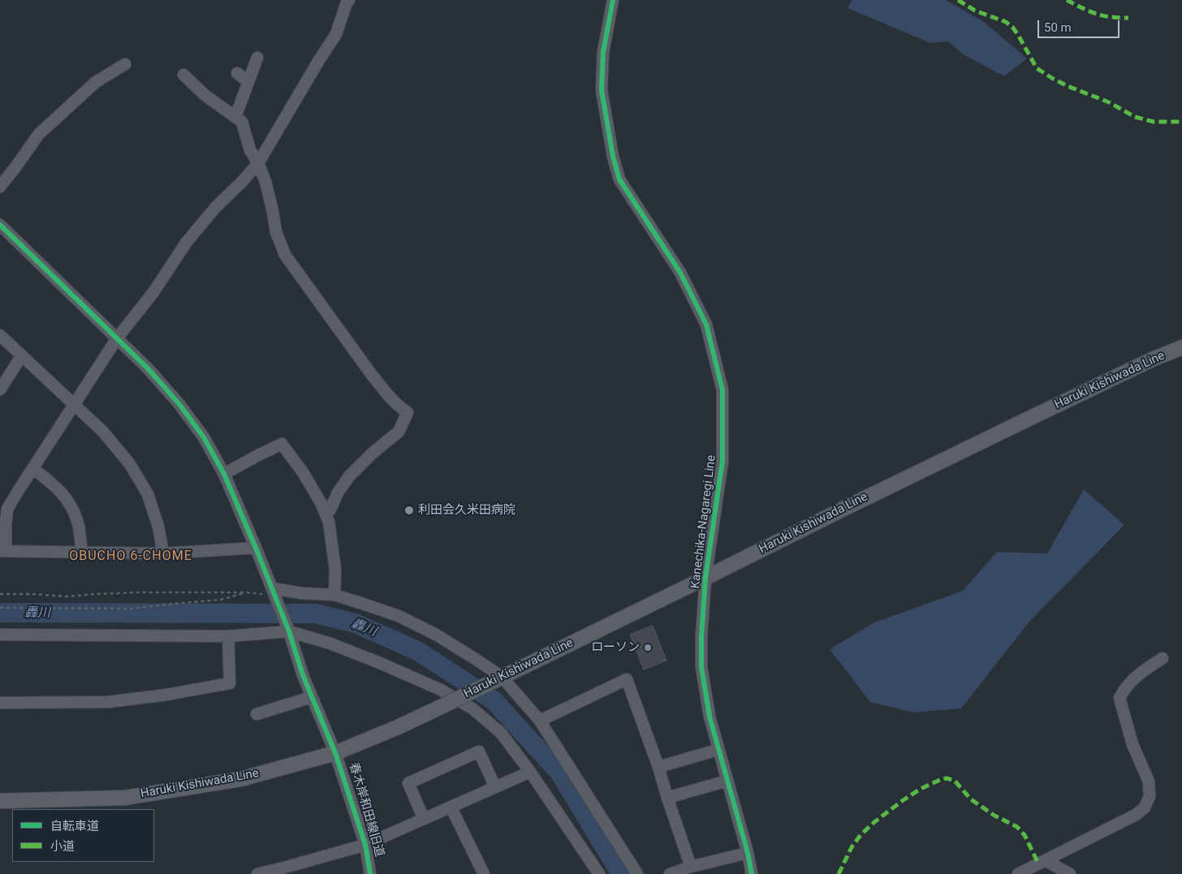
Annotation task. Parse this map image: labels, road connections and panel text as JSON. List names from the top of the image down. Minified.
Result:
{"streets":{"main road":["Haruki Kishiwada Line"],"street":["Kanechika-Nagaregi Line","春木岸和田線旧道"]},"crossings":[["Haruki Kishiwada Line","Kanechika-Nagaregi Line"],["Haruki Kishiwada Line","春木岸和田線旧道"]],"districts":["OBUCHO 6-CHOME"],"water":["轟川"],"places":["利田会久米田病院","ローソン"],"legend":["自転車道","小道"],"scale_bar":"50 m"}
